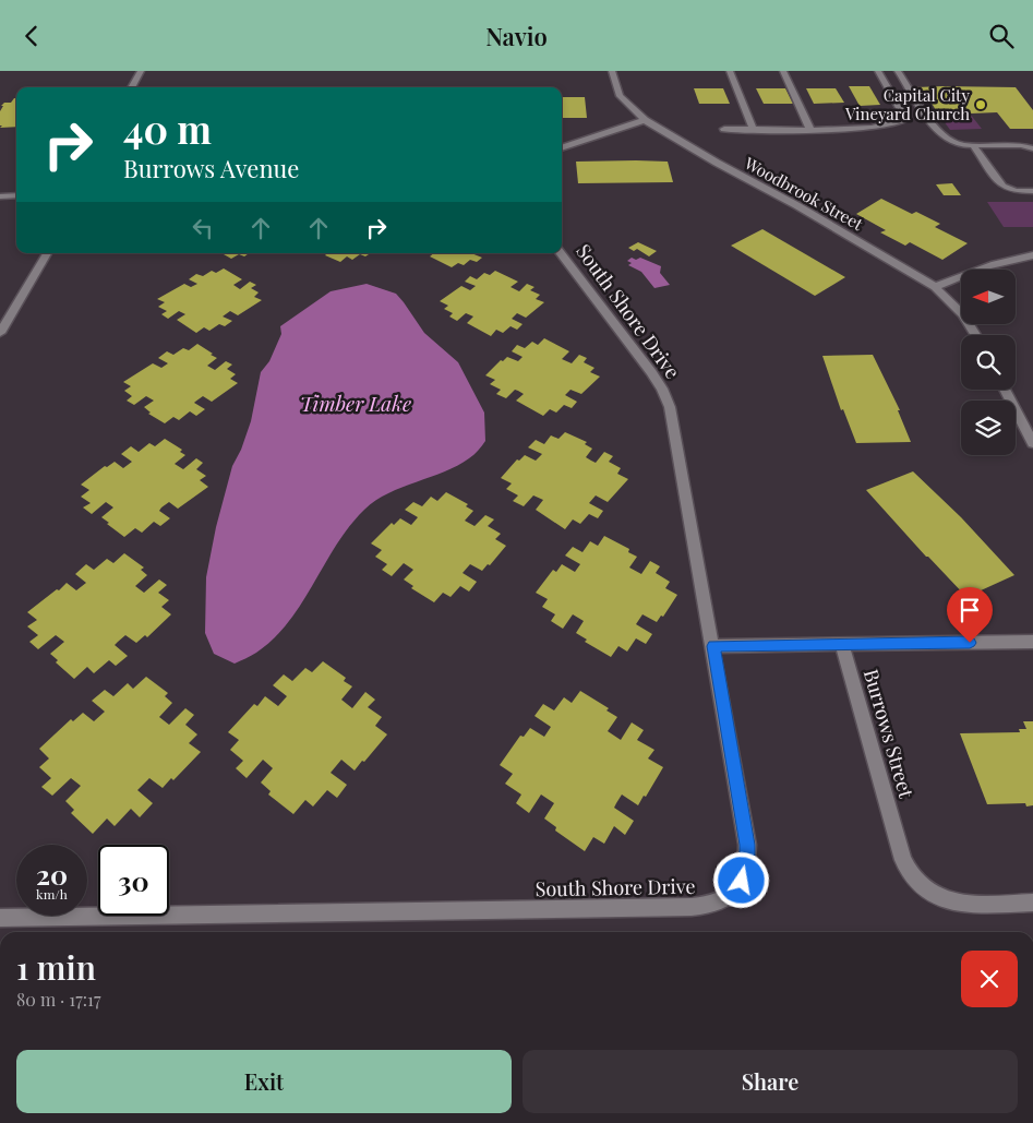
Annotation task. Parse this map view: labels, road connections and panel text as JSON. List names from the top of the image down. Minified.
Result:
{"streets":{"street":["Woodbrook Street","South Shore Drive","Burrows Street"]},"water":["Timber Lake"],"places":["Capital City Vineyard Church"],"north":"left","page":{"header":"Navio","turn":["40 m","Burrows Avenue"],"speed":"20 km/h","limit":"30","heading":["1 min","80 m · 17:17"],"buttons":["Exit","Share"]}}
